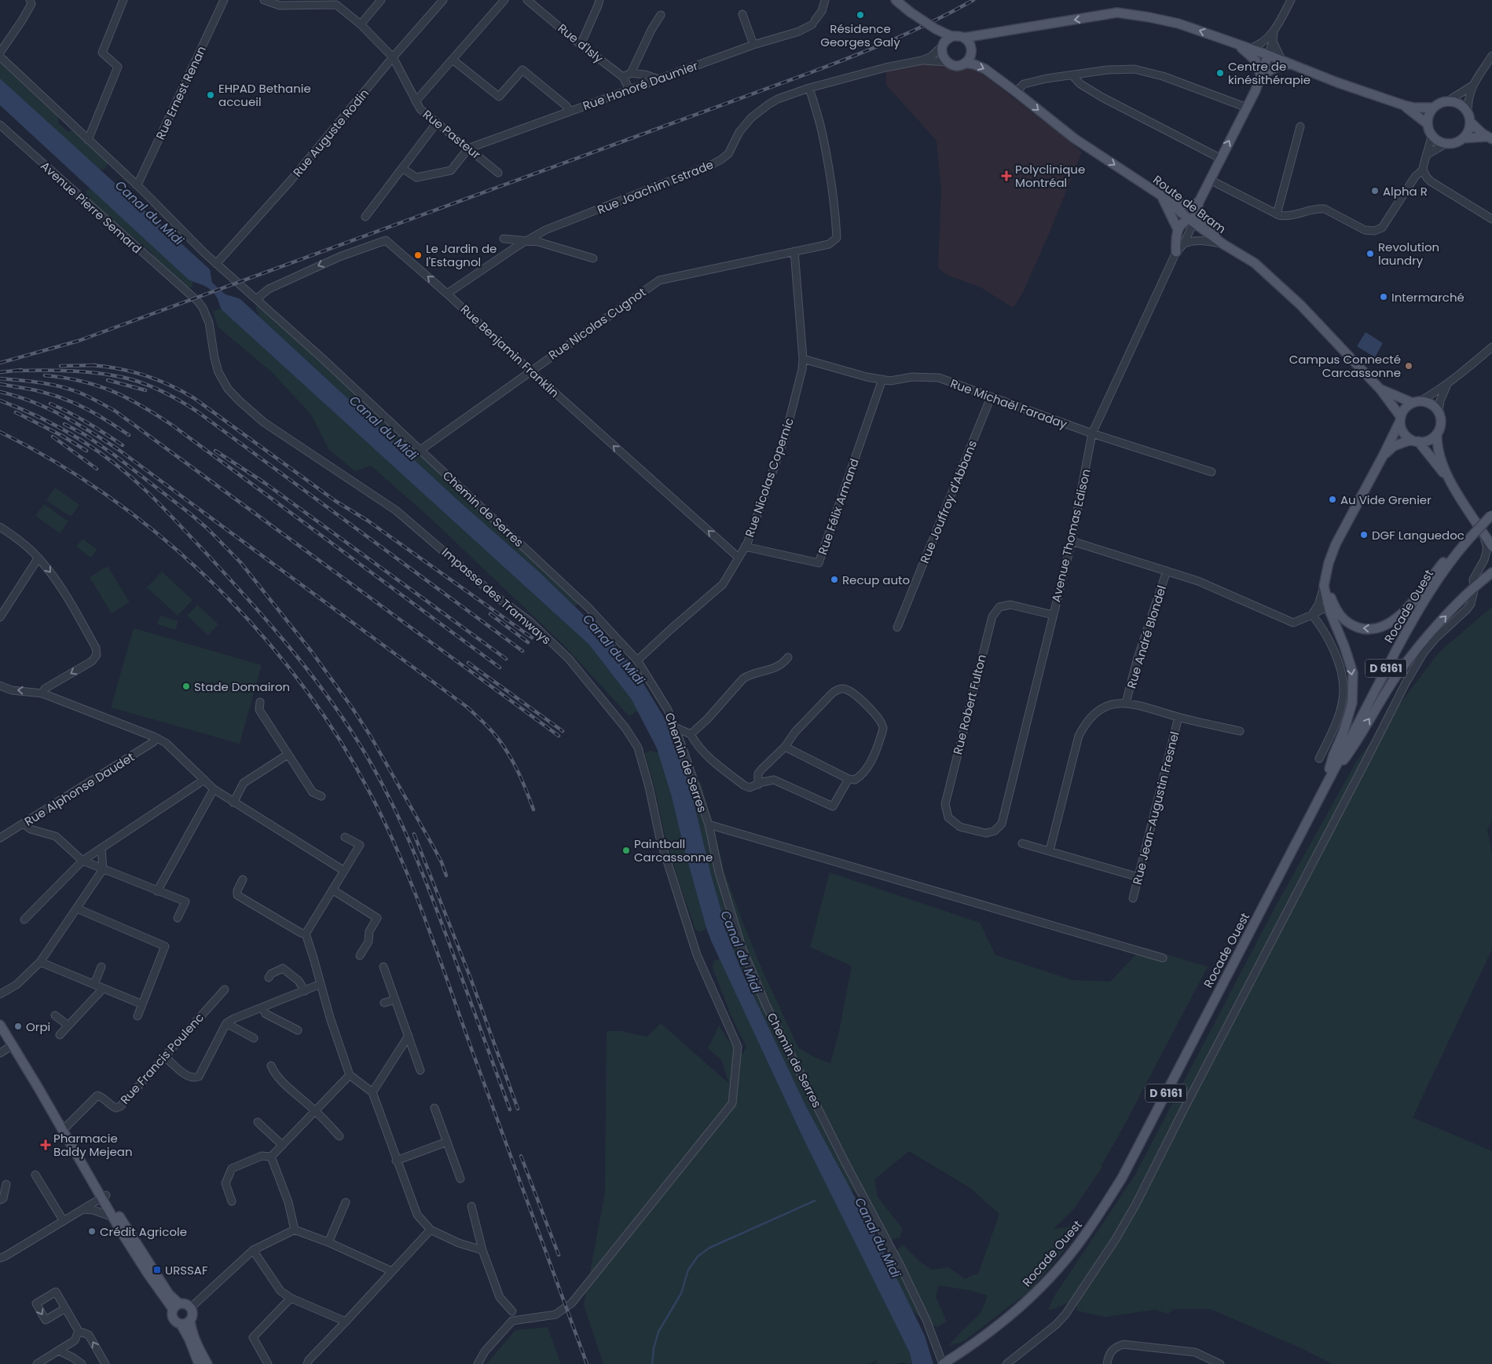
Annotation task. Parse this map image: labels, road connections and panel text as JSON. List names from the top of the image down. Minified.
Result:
{"streets":{"main road":["Route de Bram","Rocade Ouest","D 6161"],"street":["Rue d'Isly","Rue Honoré Daumier","Rue Ernest Renan","Rue Auguste Rodin","Rue Pasteur","Rue Joachim Estrade","Avenue Pierre Semard","Rue Nicolas Cugnot","Rue Benjamin Franklin","Rue Michaël Faraday","Rue Nicolas Copernic","Rue Jouffroy d'Abbans","Rue Félix Armand","Chemin de Serres","Avenue Thomas Edison","Impasse des Tramways","Rue André Blondel","Rue Robert Fulton","Rue Alphonse Daudet","Rue Jean-Augustin Fresnel","Rue Francis Poulenc"]},"crossings":[["Rue d'Isly","Rue Honoré Daumier"],["Rue Honoré Daumier","Rue Pasteur"],["Rue Ernest Renan","Chemin de Serres"],["Rue Auguste Rodin","Rue Pasteur"],["Rue Auguste Rodin","Chemin de Serres"],["Rue Joachim Estrade","Route de Bram"],["Rue Joachim Estrade","Rue Benjamin Franklin"],["Route de Bram","Avenue Thomas Edison"],["Avenue Pierre Semard","Impasse des Tramways"],["Rue Nicolas Cugnot","Rue Benjamin Franklin"],["Rue Nicolas Cugnot","Rue Nicolas Copernic"],["Rue Nicolas Cugnot","Chemin de Serres"],["Rue Benjamin Franklin","Rue Nicolas Copernic"],["Rue Benjamin Franklin","Chemin de Serres"],["Rue Michaël Faraday","Rue Nicolas Copernic"],["Rue Michaël Faraday","Rue Jouffroy d'Abbans"],["Rue Michaël Faraday","Rue Félix Armand"],["Rue Michaël Faraday","Avenue Thomas Edison"],["Rue Nicolas Copernic","Rue Félix Armand"],["Rue Nicolas Copernic","Chemin de Serres"],["Chemin de Serres","Rocade Ouest"],["Avenue Thomas Edison","Rue Robert Fulton"]],"one_way":["Rue Benjamin Franklin"],"water":["Canal du Midi"],"places":{"other":["Résidence Georges Galy","Centre de kinésithérapie","EHPAD Bethanie accueil","Alpha R","Revolution laundry","Le Jardin de l'Estagnol","Intermarché","Campus Connecté Carcassonne","Au Vide Grenier","DGF Languedoc","Recup auto","Stade Domairon","Paintball Carcassonne","Orpi","Crédit Agricole"],"health":["Polyclinique Montréal","Pharmacie Baldy Mejean"],"transit":["URSSAF"]}}
